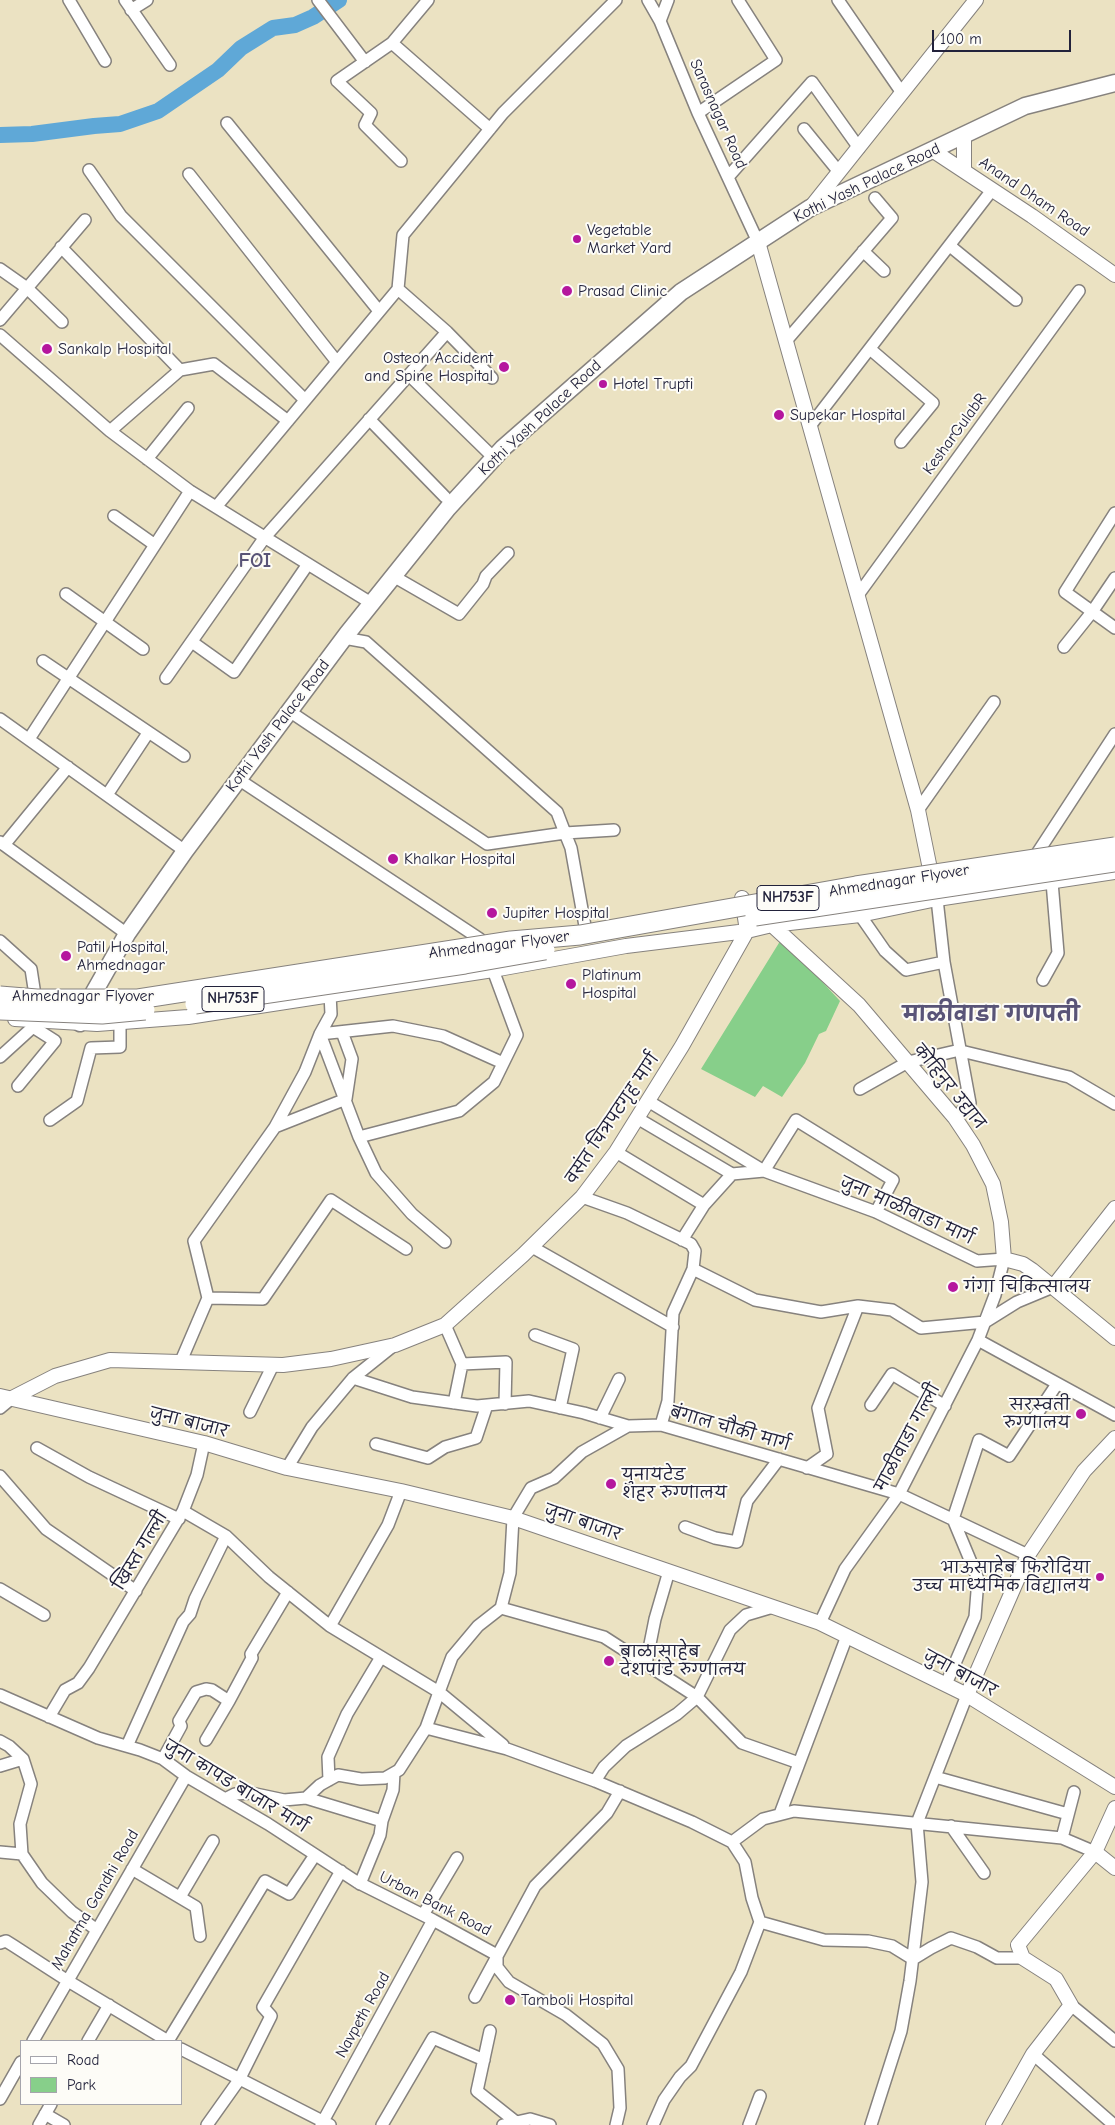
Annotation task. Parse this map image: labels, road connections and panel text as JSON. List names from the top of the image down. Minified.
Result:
{"streets":{"highway":["Ahmednagar Flyover","NH753F"],"main road":["Kothi Yash Palace Road"],"street":["Sarasnagar Road","Anand Dham Road","KesharGulabR","कोहिनुर उद्यान","वसंत चित्रपटगृह मार्ग","जुना माळीवाडा मार्ग","जुना बाजार","बंगाल चौकी मार्ग","माळीवाडा गल्ली","खिस्त गल्ली","जुना कापड बाजार मार्ग","Mahatma Gandhi Road","Urban Bank Road","Navpeth Road"]},"crossings":[["Sarasnagar Road","Kothi Yash Palace Road"],["Kothi Yash Palace Road","Anand Dham Road"],["कोहिनुर उद्यान","जुना माळीवाडा मार्ग"],["कोहिनुर उद्यान","माळीवाडा गल्ली"],["वसंत चित्रपटगृह मार्ग","जुना बाजार"],["जुना माळीवाडा मार्ग","माळीवाडा गल्ली"],["जुना बाजार","माळीवाडा गल्ली"],["जुना बाजार","खिस्त गल्ली"],["बंगाल चौकी मार्ग","माळीवाडा गल्ली"],["खिस्त गल्ली","जुना कापड बाजार मार्ग"],["जुना कापड बाजार मार्ग","Mahatma Gandhi Road"],["जुना कापड बाजार मार्ग","Urban Bank Road"],["Urban Bank Road","Navpeth Road"]],"districts":["FOI","माळीवाडा गणपती"],"places":["Vegetable Market Yard","Prasad Clinic","Sankalp Hospital","Osteon Accident and Spine Hospital","Hotel Trupti","Supekar Hospital","Khalkar Hospital","Jupiter Hospital","Patil Hospital, Ahmednagar","Platinum Hospital","गंगा चिकित्सालय","सरस्वती रुग्णालय","युनायटेड शहर रुग्णालय","भाऊसाहेब फिरोदिया उच्च माध्यमिक विद्यालय","बाळासाहेब देशपांडे रुग्णालय","Tamboli Hospital"],"legend":["Road","Park"],"scale_bar":"100 m"}
